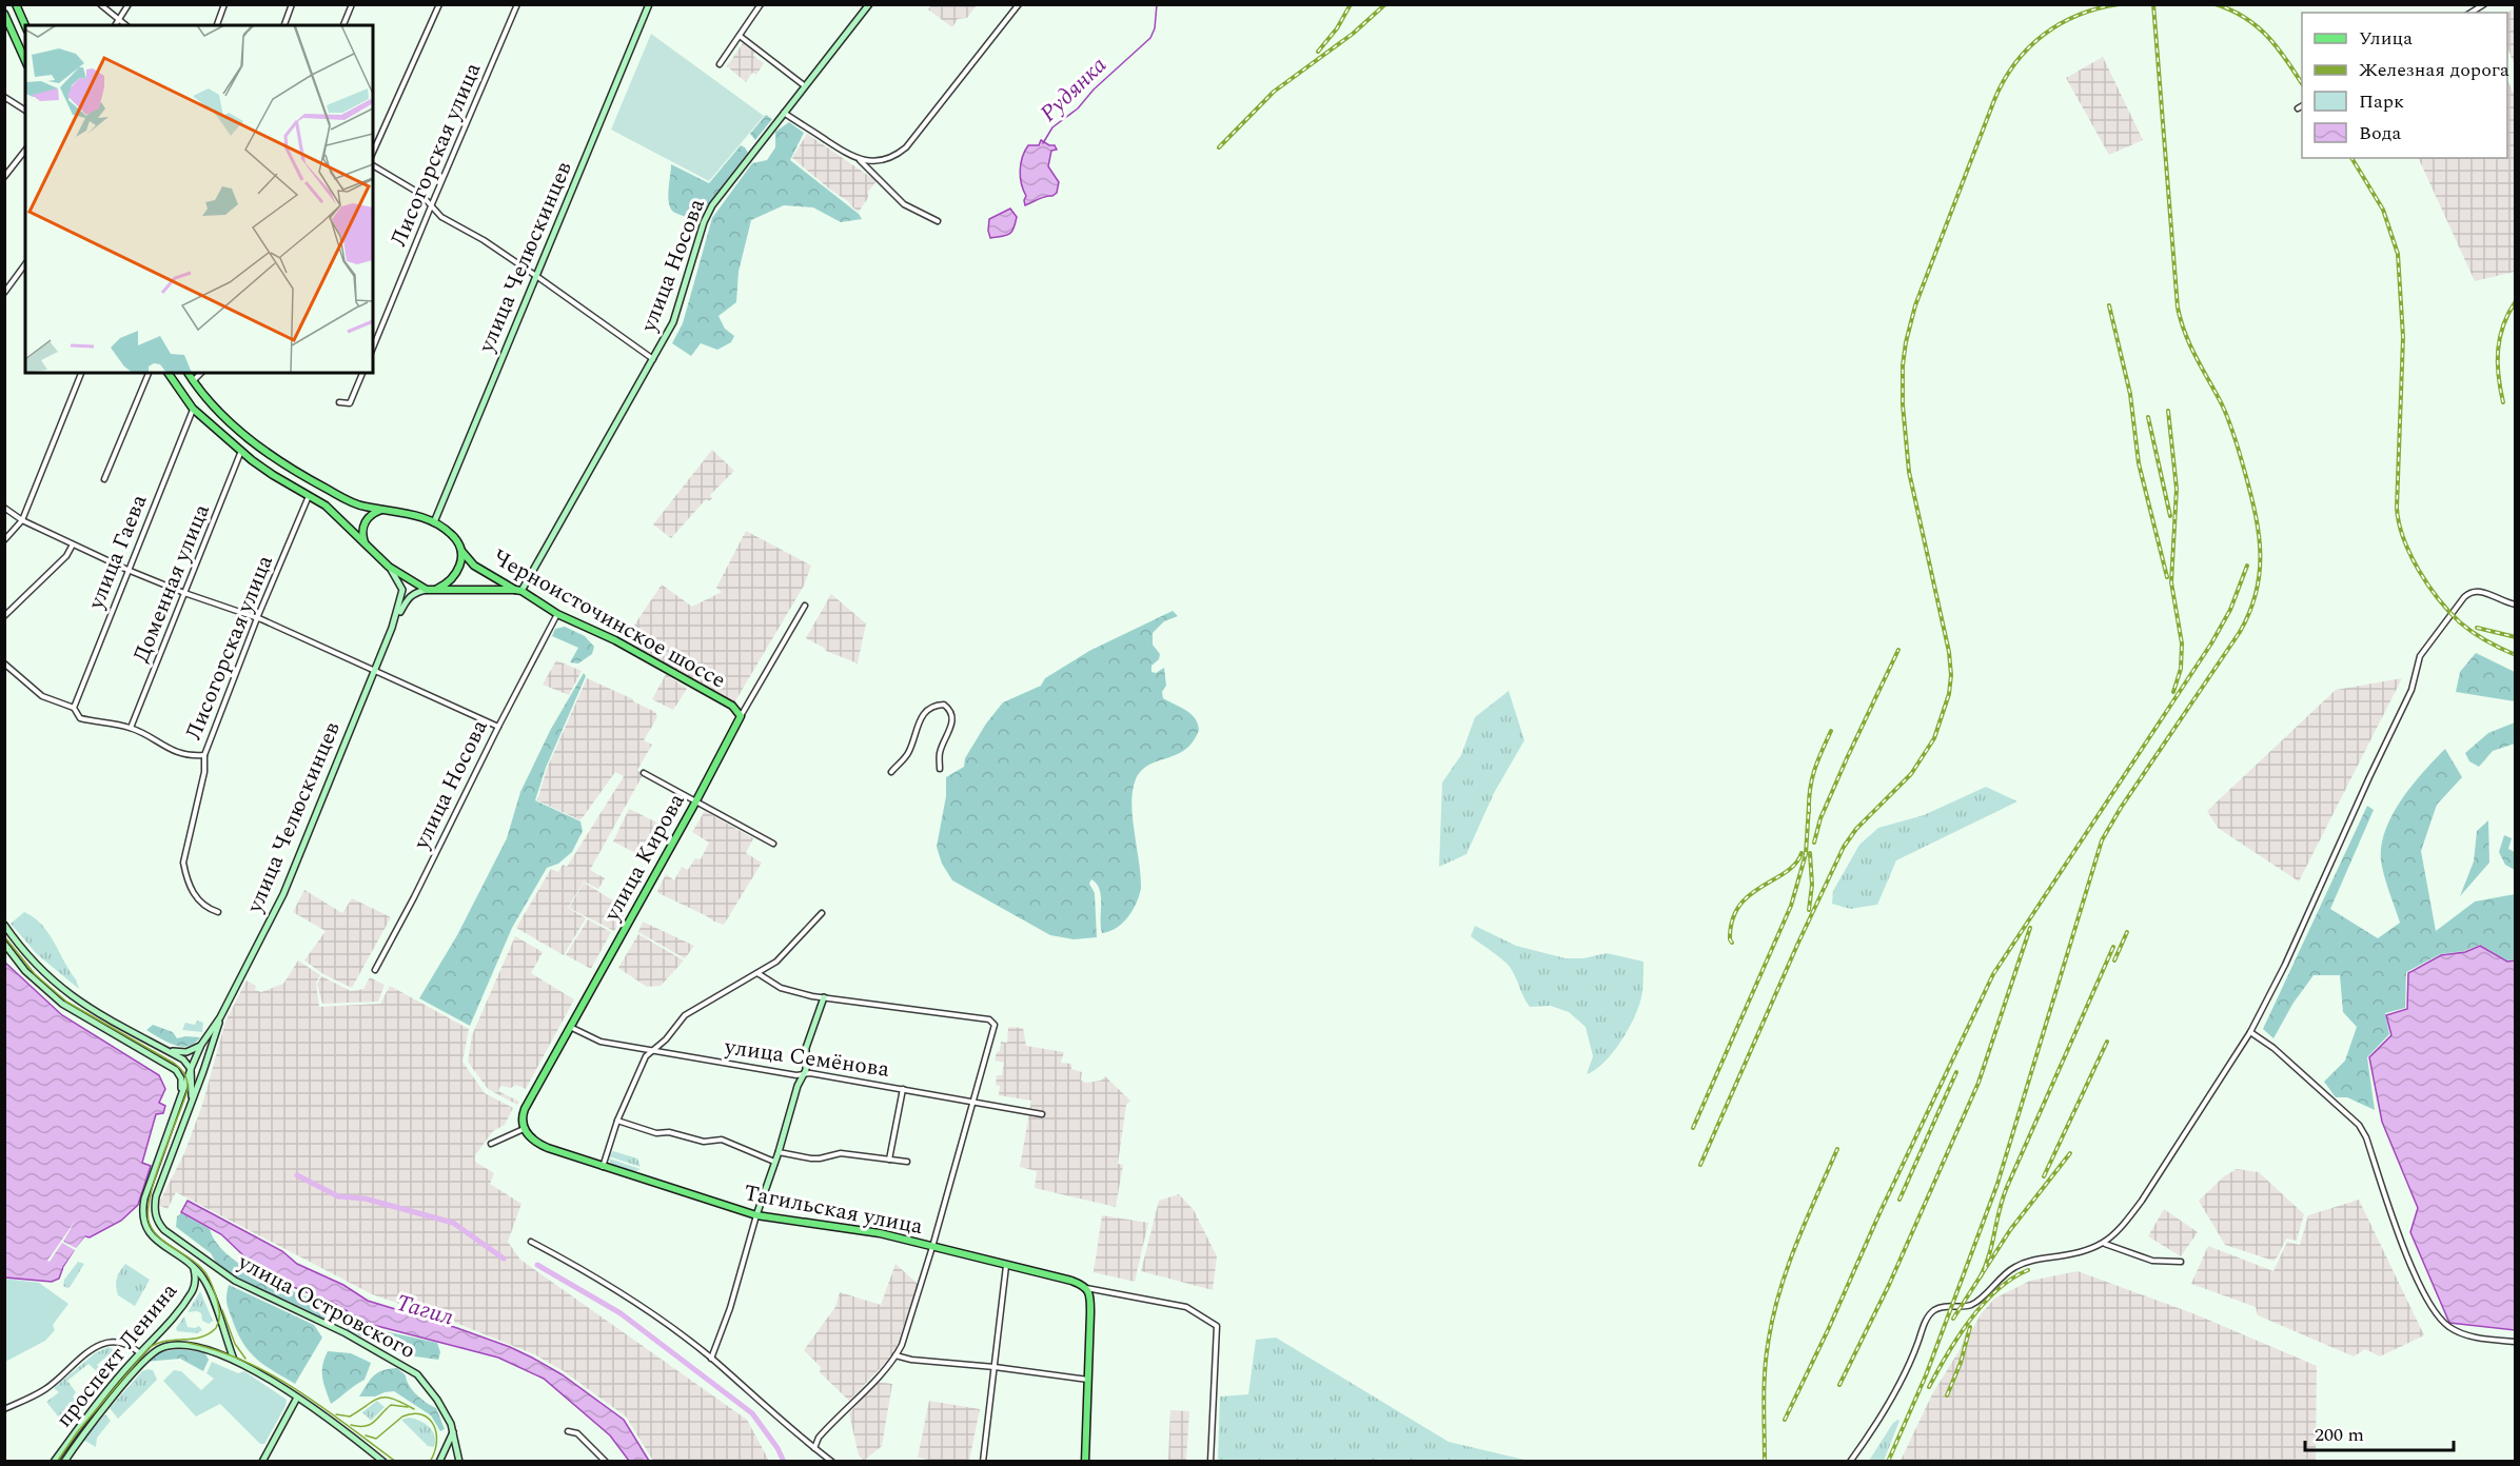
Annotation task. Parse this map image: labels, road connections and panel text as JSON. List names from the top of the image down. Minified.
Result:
{"streets":{"main road":["улица Челюскинцев","улица Носова","Черноисточинское шоссе","улица Кирова","Тагильская улица","улица Островского","проспект Ленина"],"street":["Лисогорская улица","улица Гаева","Доменная улица","улица Семёнова"]},"crossings":[["улица Челюскинцев","Черноисточинское шоссе"],["улица Челюскинцев","улица Островского"],["улица Носова","Черноисточинское шоссе"],["Черноисточинское шоссе","улица Кирова"],["улица Кирова","улица Семёнова"],["улица Кирова","Тагильская улица"],["улица Островского","проспект Ленина"]],"water":["Рудянка","Тагил"],"legend":["Улица","Железная дорога","Парк","Вода"],"scale_bar":"200 m"}
